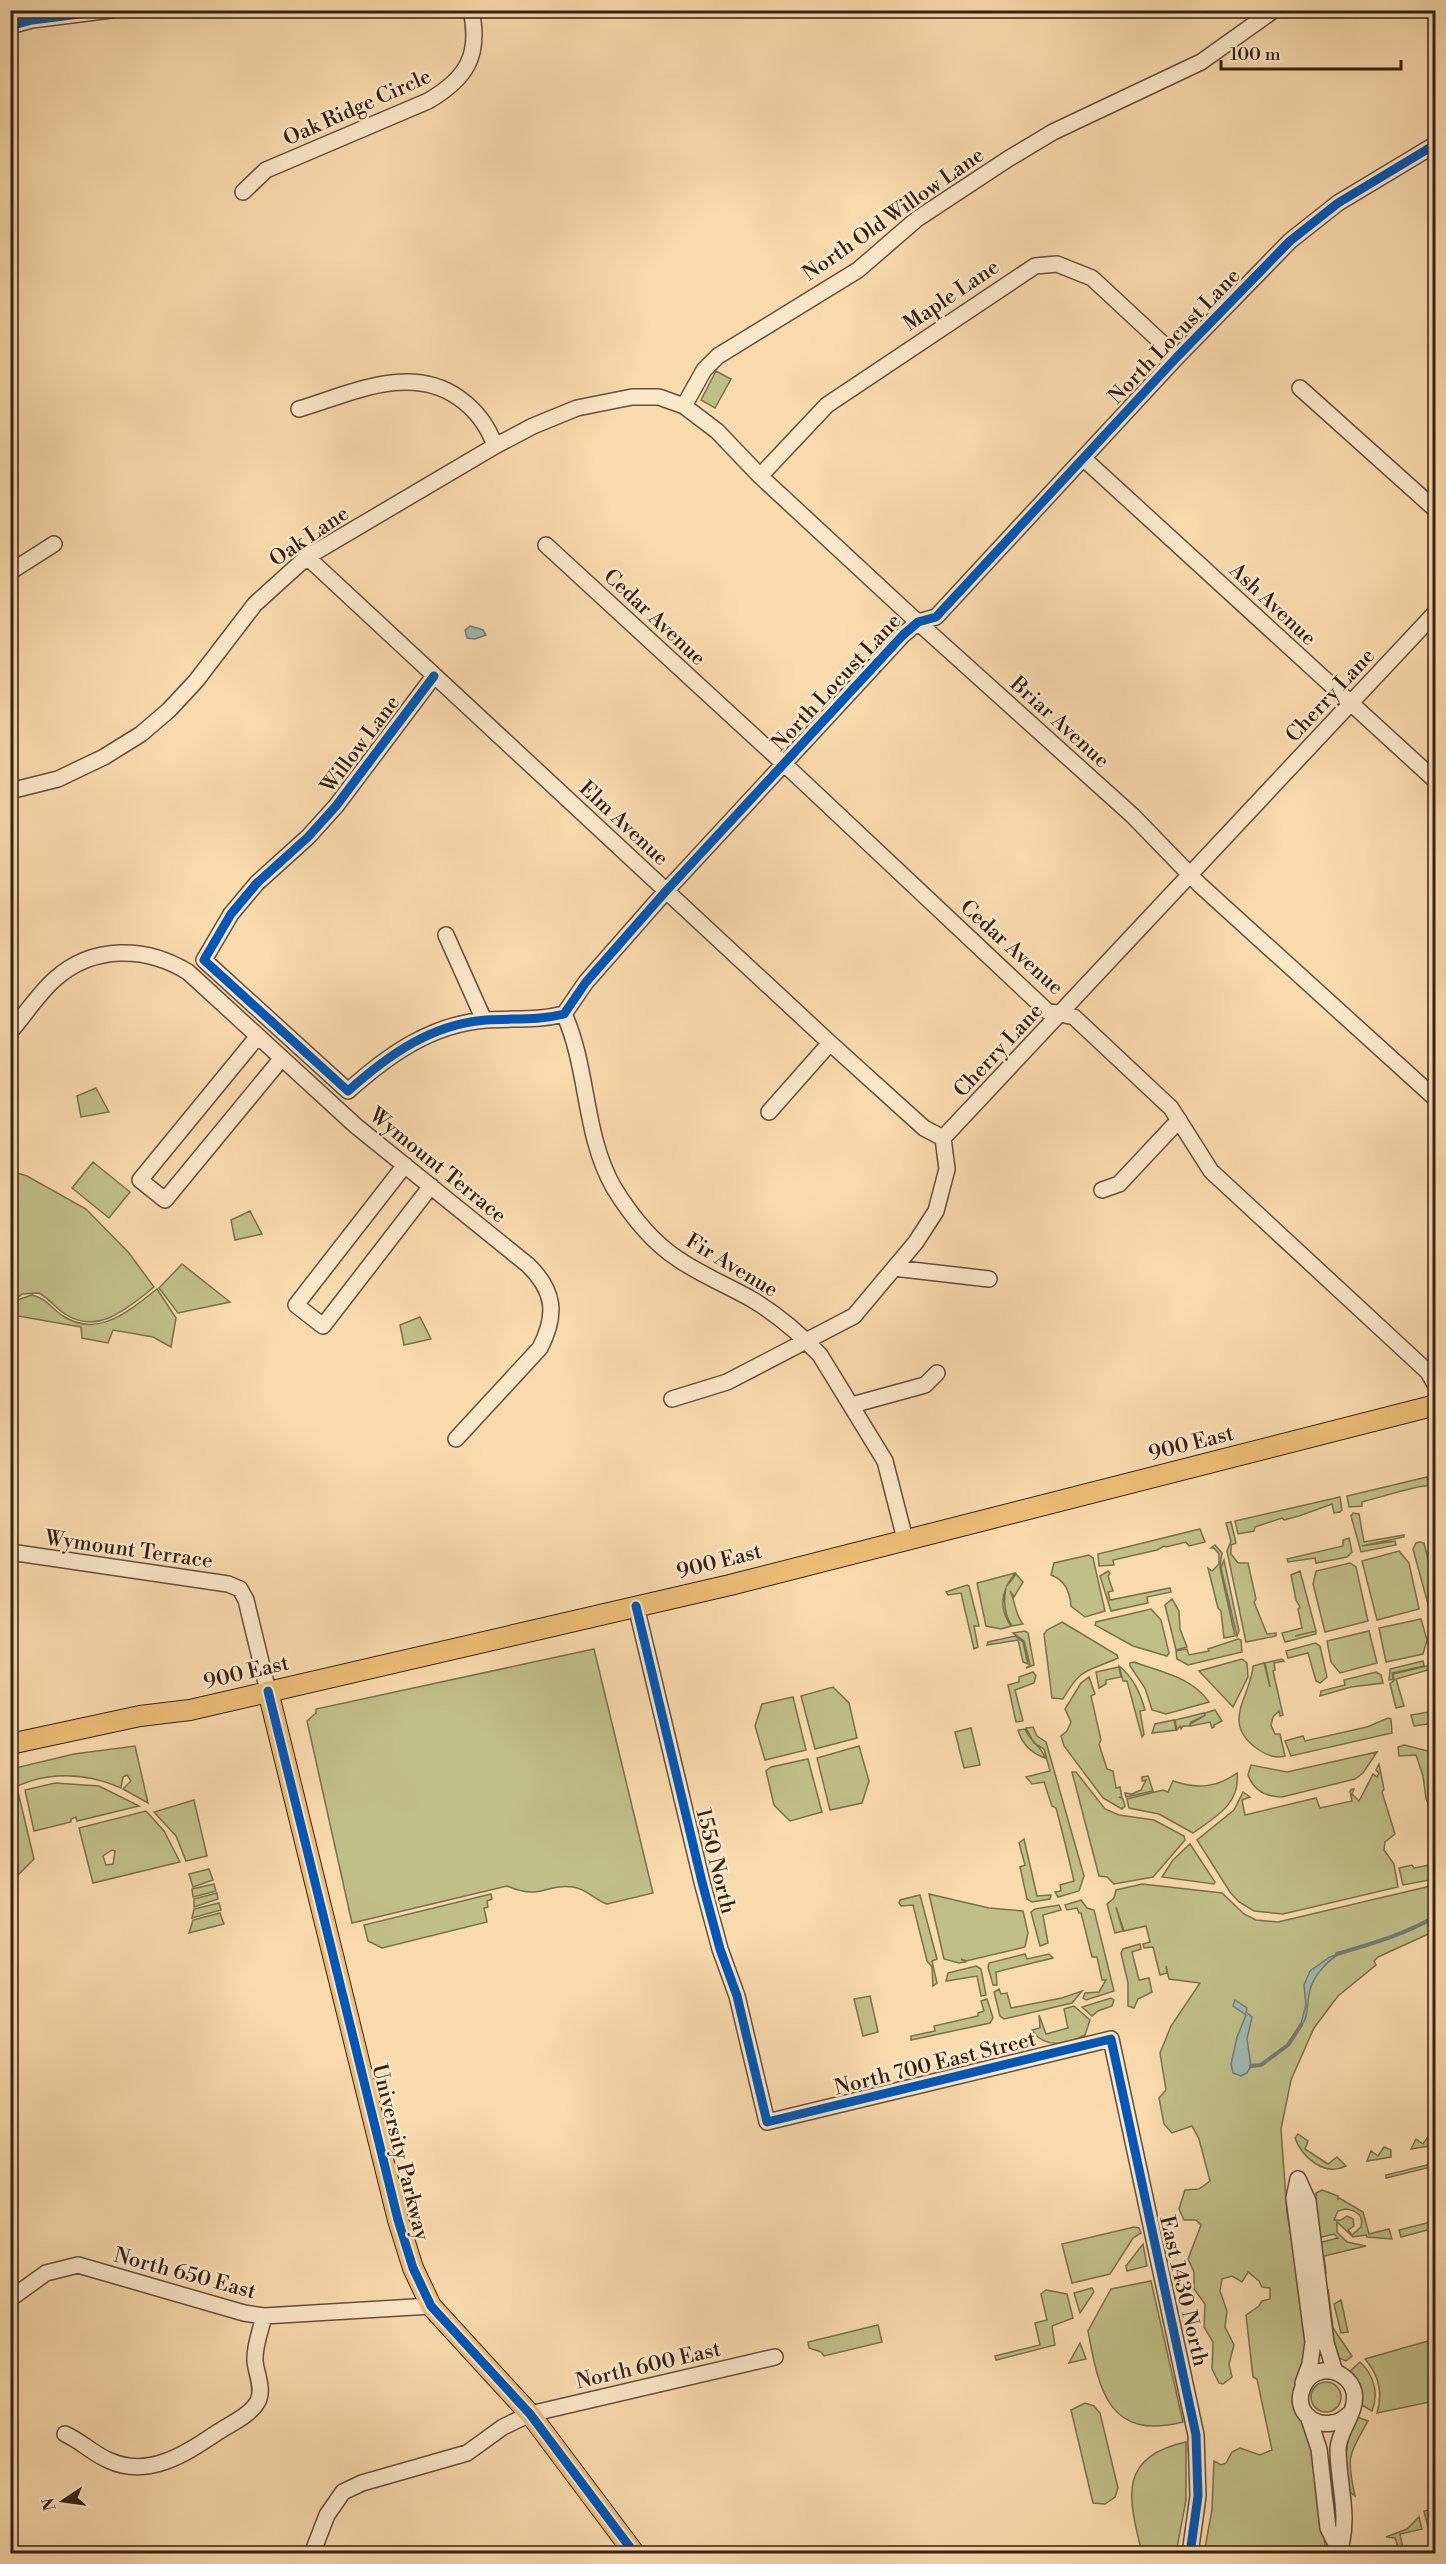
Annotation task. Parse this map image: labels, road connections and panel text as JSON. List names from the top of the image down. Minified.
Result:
{"streets":{"main road":["900 East","University Parkway"],"street":["Oak Ridge Circle","North Old Willow Lane","Maple Lane","North Locust Lane","Oak Lane","Ash Avenue","Cedar Avenue","Cherry Lane","Briar Avenue","Willow Lane","Elm Avenue","Wymount Terrace","Fir Avenue","1550 North","North 700 East Street","North 650 East","East 1430 North","North 600 East"]},"crossings":[["North Old Willow Lane","Briar Avenue"],["Maple Lane","North Locust Lane"],["Maple Lane","Briar Avenue"],["North Locust Lane","Ash Avenue"],["North Locust Lane","Cedar Avenue"],["North Locust Lane","Briar Avenue"],["North Locust Lane","Elm Avenue"],["North Locust Lane","Fir Avenue"],["Oak Lane","Briar Avenue"],["Oak Lane","Elm Avenue"],["Ash Avenue","Cherry Lane"],["Cedar Avenue","Cherry Lane"],["Cherry Lane","Briar Avenue"],["Cherry Lane","Elm Avenue"],["Willow Lane","Elm Avenue"],["Wymount Terrace","University Parkway"],["Fir Avenue","900 East"],["900 East","1550 North"],["900 East","University Parkway"],["1550 North","North 700 East Street"],["North 700 East Street","East 1430 North"],["University Parkway","North 650 East"],["University Parkway","North 600 East"]],"scale_bar":"100 m","north":"left"}
